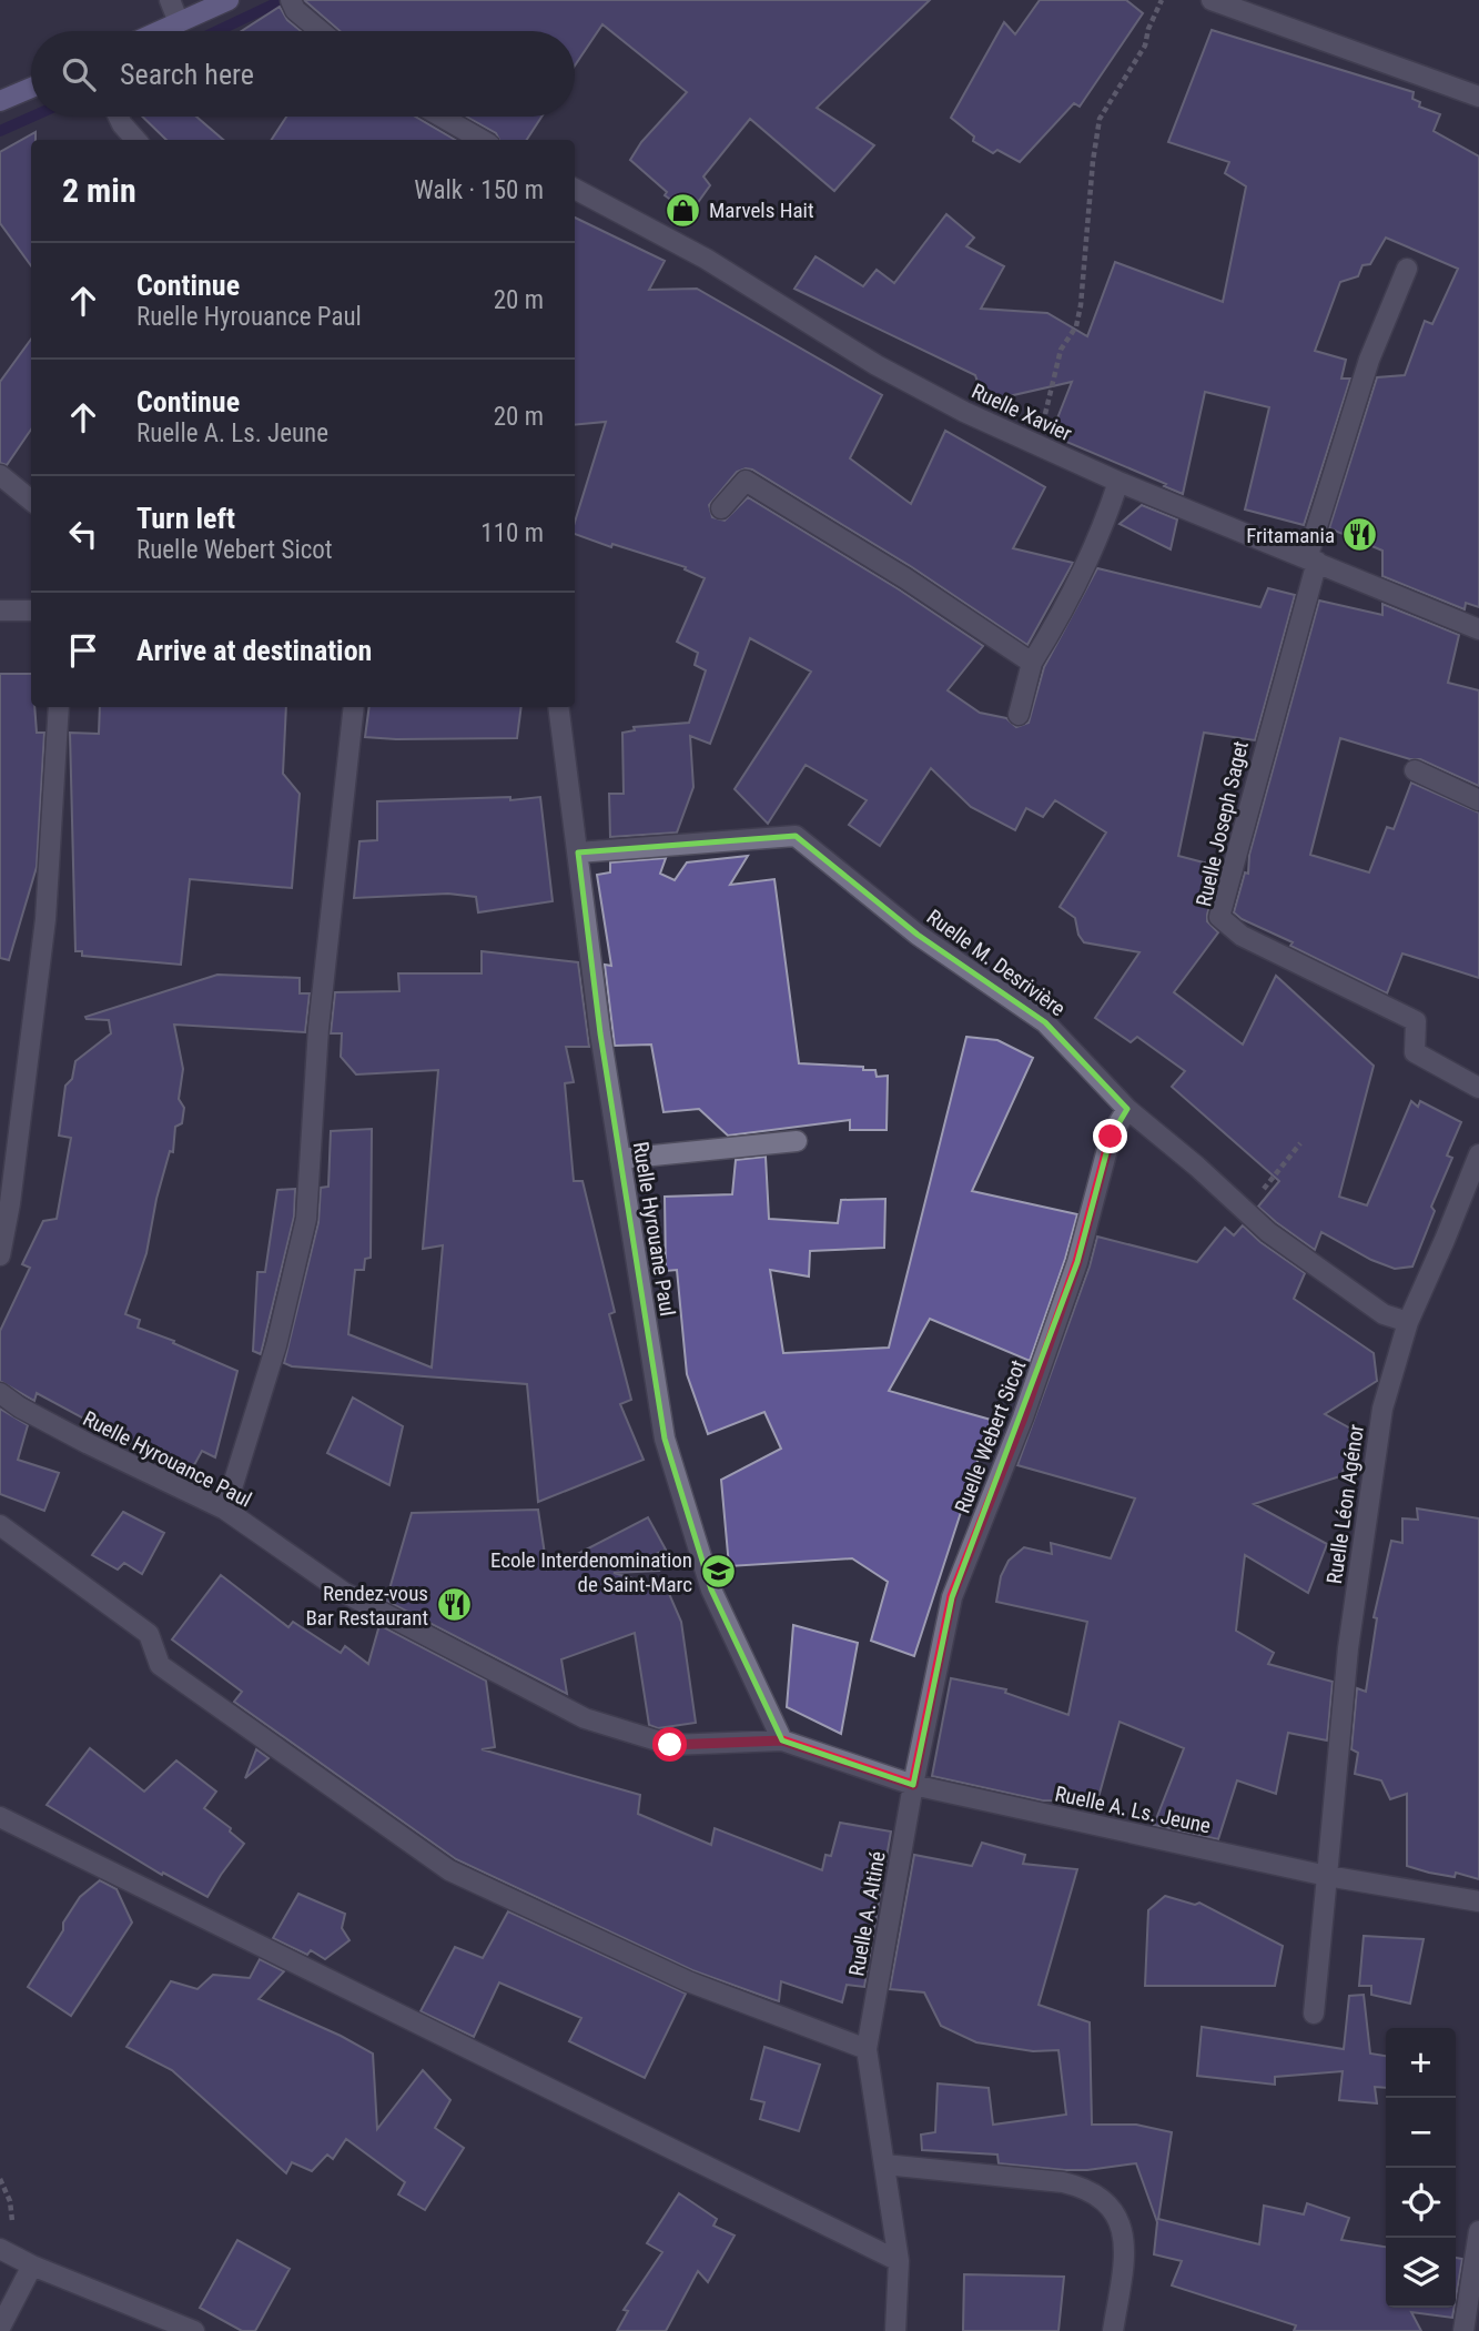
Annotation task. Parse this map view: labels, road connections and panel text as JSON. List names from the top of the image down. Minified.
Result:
{"streets":{"street":["Ruelle Xavier","Ruelle Joseph Saget","Ruelle M. Desrivière","Ruelle Hyrouane Paul","Ruelle Webert Sicot","Ruelle Hyrouance Paul","Ruelle Léon Agénor","Ruelle A. Ls. Jeune","Ruelle A. Altiné"]},"crossings":[["Ruelle Xavier","Ruelle Joseph Saget"],["Ruelle M. Desrivière","Ruelle Hyrouane Paul"],["Ruelle M. Desrivière","Ruelle Webert Sicot"],["Ruelle M. Desrivière","Ruelle Léon Agénor"],["Ruelle Hyrouane Paul","Ruelle Hyrouance Paul"],["Ruelle Hyrouane Paul","Ruelle A. Ls. Jeune"],["Ruelle Webert Sicot","Ruelle A. Ls. Jeune"],["Ruelle Webert Sicot","Ruelle A. Altiné"],["Ruelle Hyrouance Paul","Ruelle A. Ls. Jeune"],["Ruelle Léon Agénor","Ruelle A. Ls. Jeune"],["Ruelle A. Ls. Jeune","Ruelle A. Altiné"]],"places":{"shop":["Marvels Hait"],"restaurant":["Fritamania","Rendez-vous Bar Restaurant"],"school or university":["Ecole Interdenomination de Saint-Marc"]},"page":{"search":"Search here","heading":["2 min","Walk · 150 m"],"list":[["Continue","Ruelle Hyrouance Paul","20 m"],["Continue","Ruelle A. Ls. Jeune","20 m"],["Turn left","Ruelle Webert Sicot","110 m"],"Arrive at destination"],"map_buttons":["+","−"]}}
